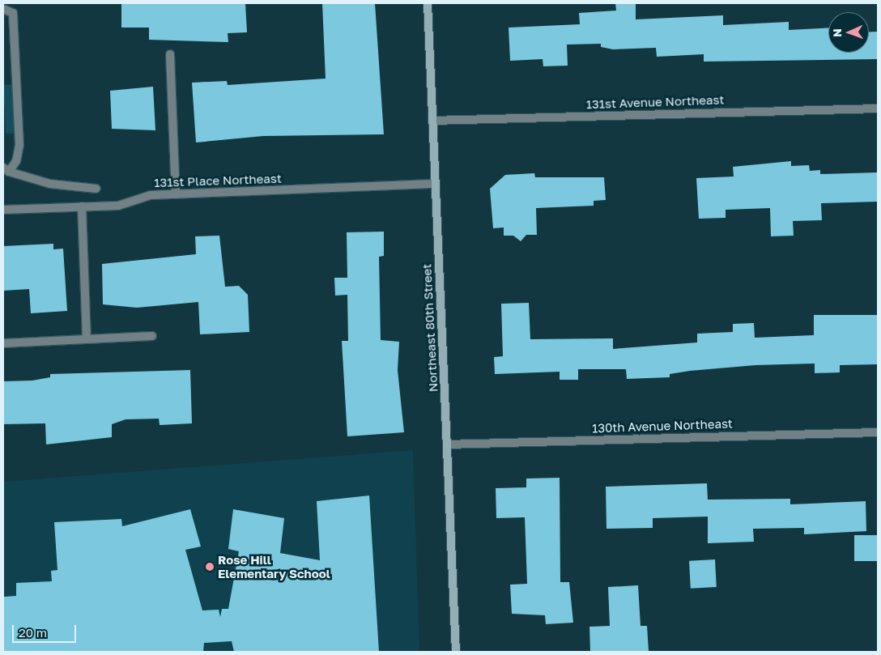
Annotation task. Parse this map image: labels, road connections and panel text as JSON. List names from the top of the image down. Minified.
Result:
{"streets":{"street":["131st Avenue Northeast","131st Place Northeast","Northeast 80th Street","130th Avenue Northeast"]},"crossings":[["131st Avenue Northeast","Northeast 80th Street"],["131st Place Northeast","Northeast 80th Street"],["Northeast 80th Street","130th Avenue Northeast"]],"places":["Rose Hill Elementary School"],"scale_bar":"20 m","north":"left"}
